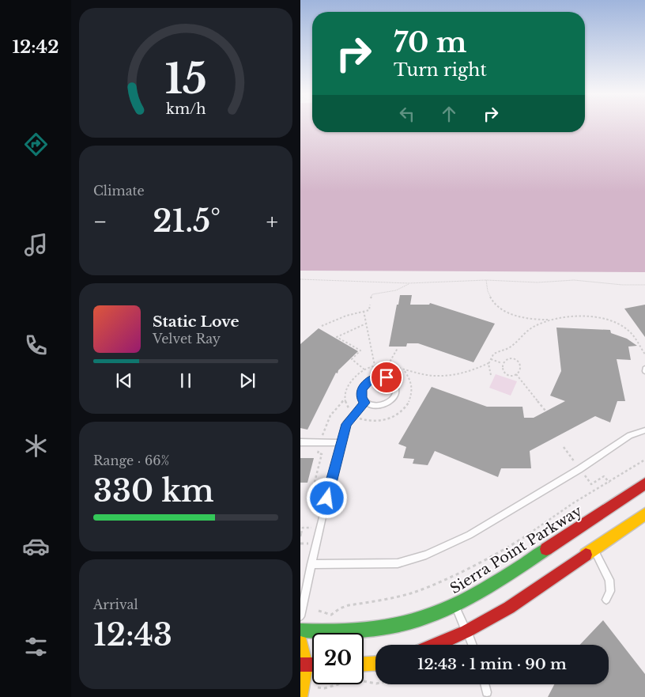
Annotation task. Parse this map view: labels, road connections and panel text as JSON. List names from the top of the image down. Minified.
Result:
{"streets":{"street":["Sierra Point Parkway"]},"page":{"tabs":"12:42","turn":["70 m","Turn right"],"tile":["Climate",["Range · 66%","330 km"],["Arrival","12:43"]],"heat":["−","21.5°","+"],"song":["Static Love","Velvet Ray"],"limit":"20","trip":"12:43 · 1 min · 90 m","gauge":["15","km/h"]}}
